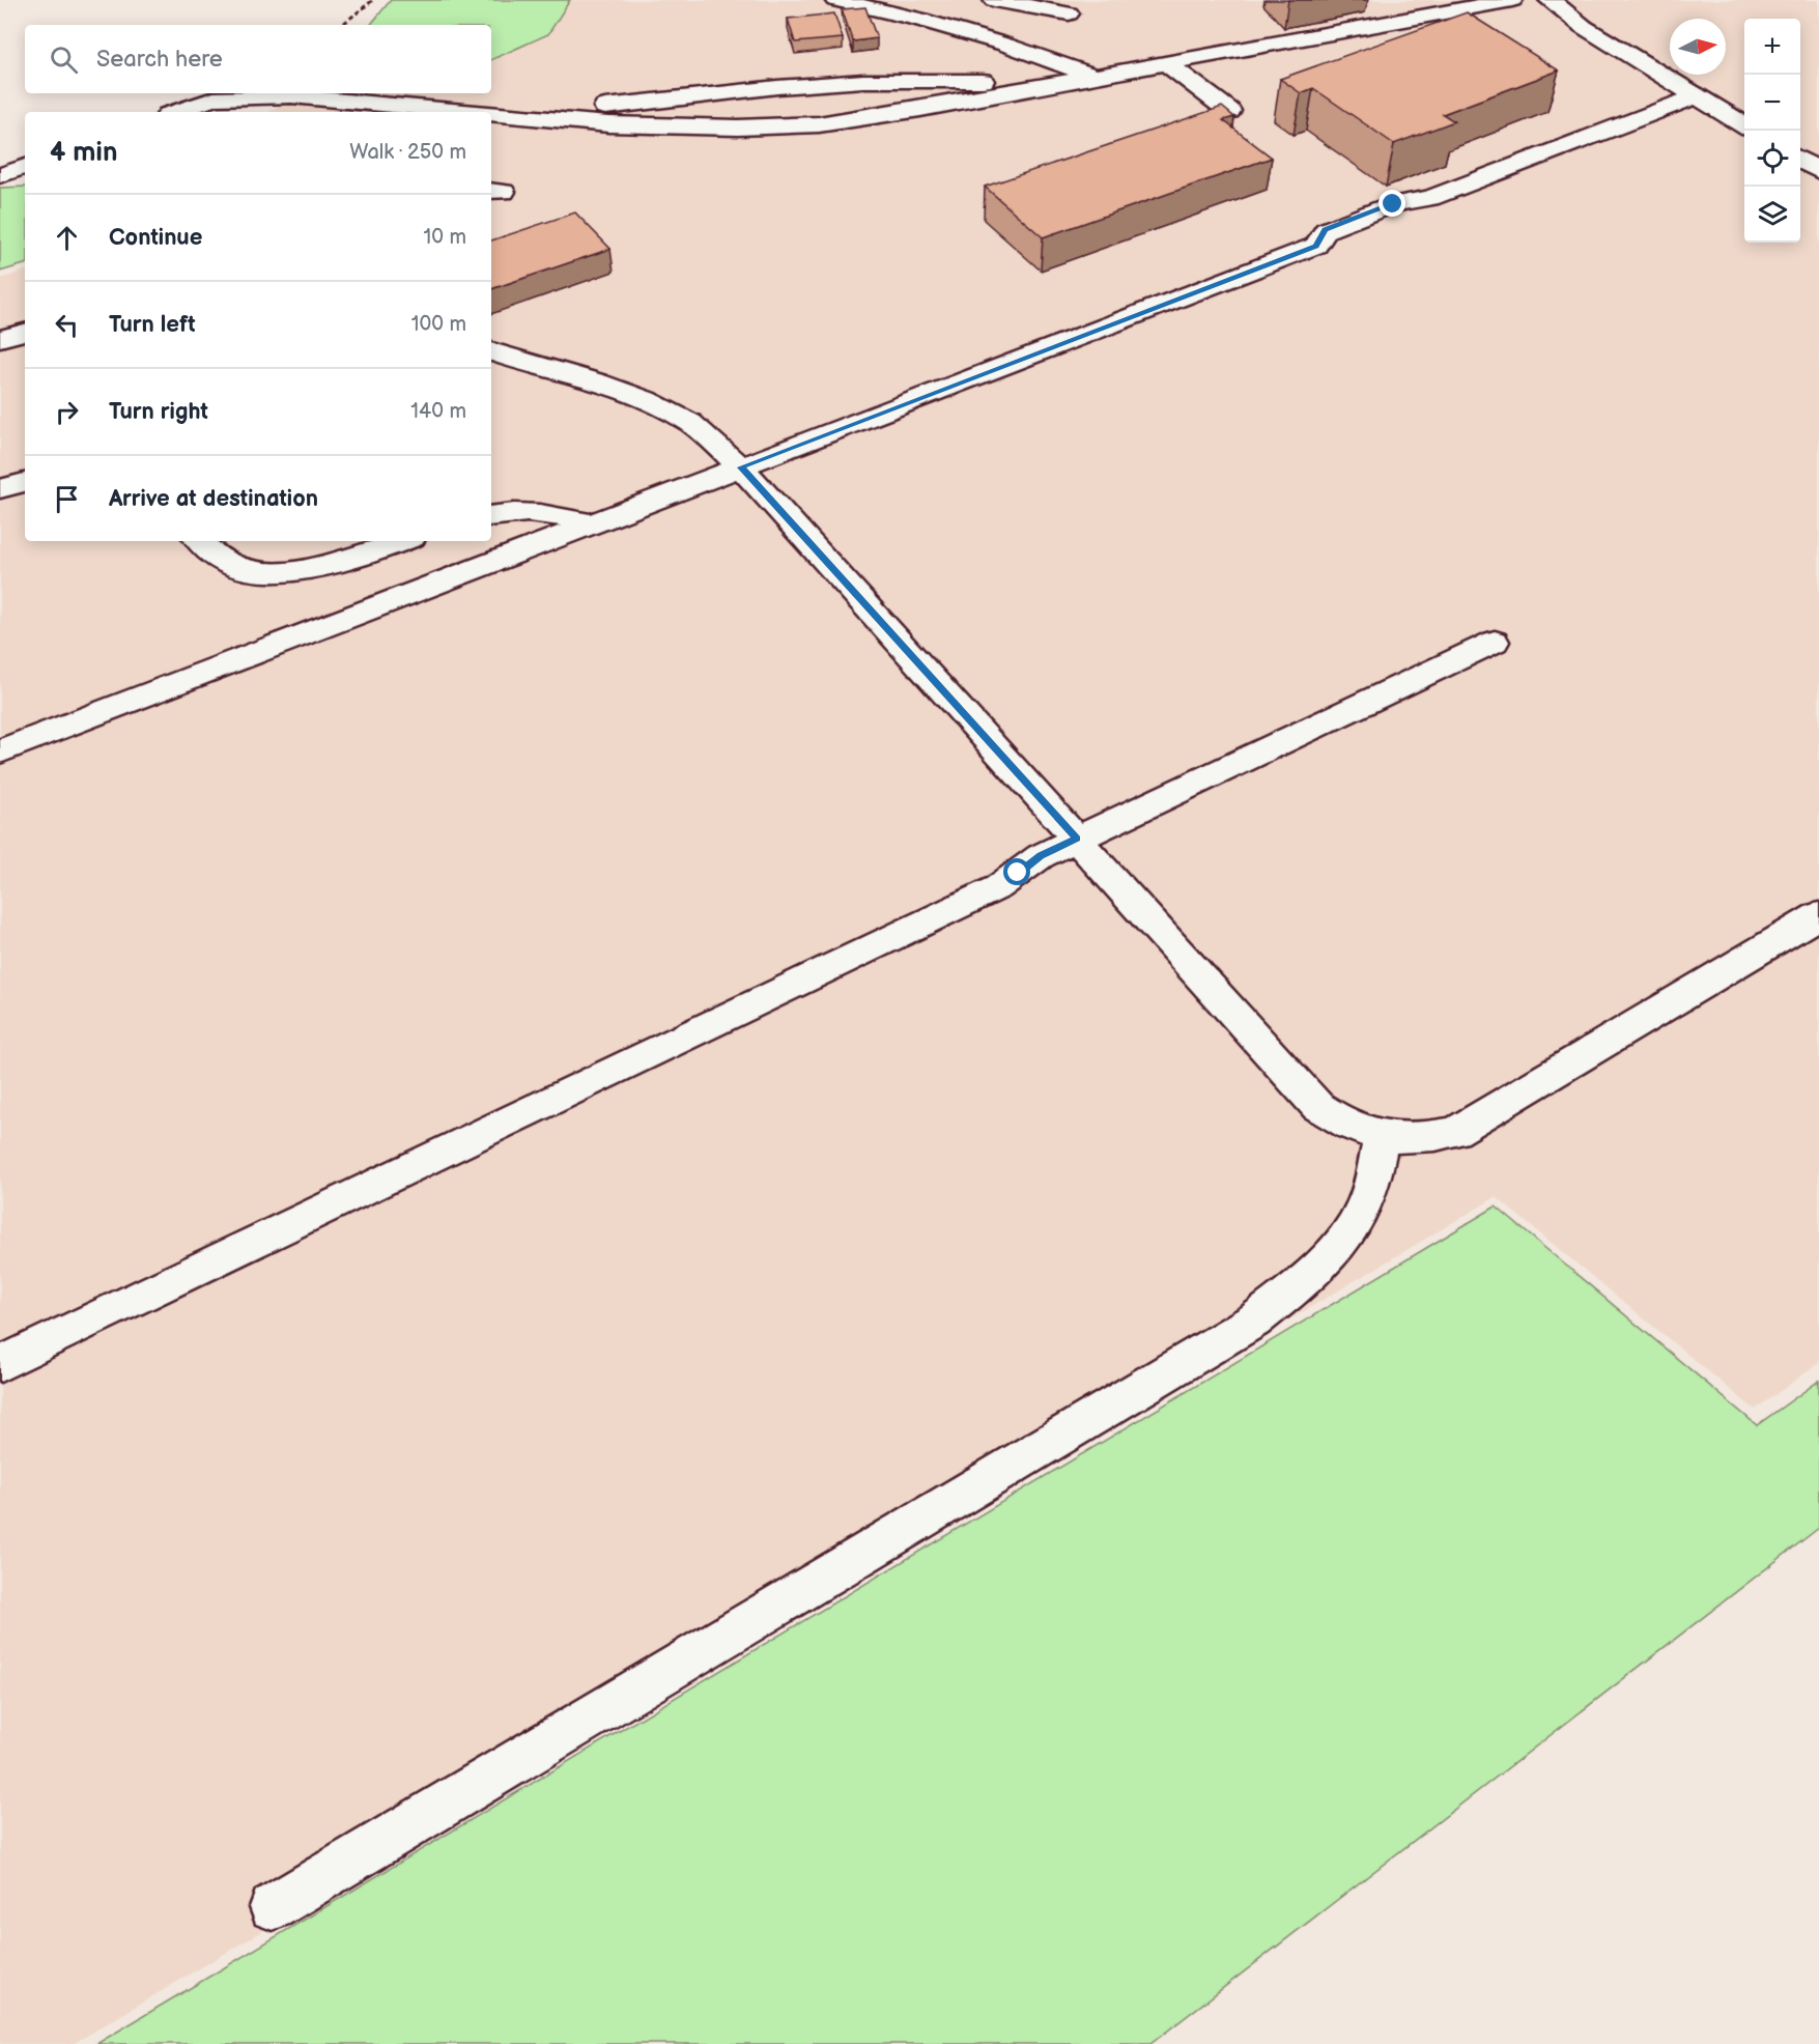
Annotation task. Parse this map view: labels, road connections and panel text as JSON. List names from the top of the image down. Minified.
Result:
{"north":"right","page":{"map_buttons":["+","−"],"search":"Search here","heading":["4 min","Walk · 250 m"],"list":[["Continue","10 m"],["Turn left","100 m"],["Turn right","140 m"],"Arrive at destination"]}}
